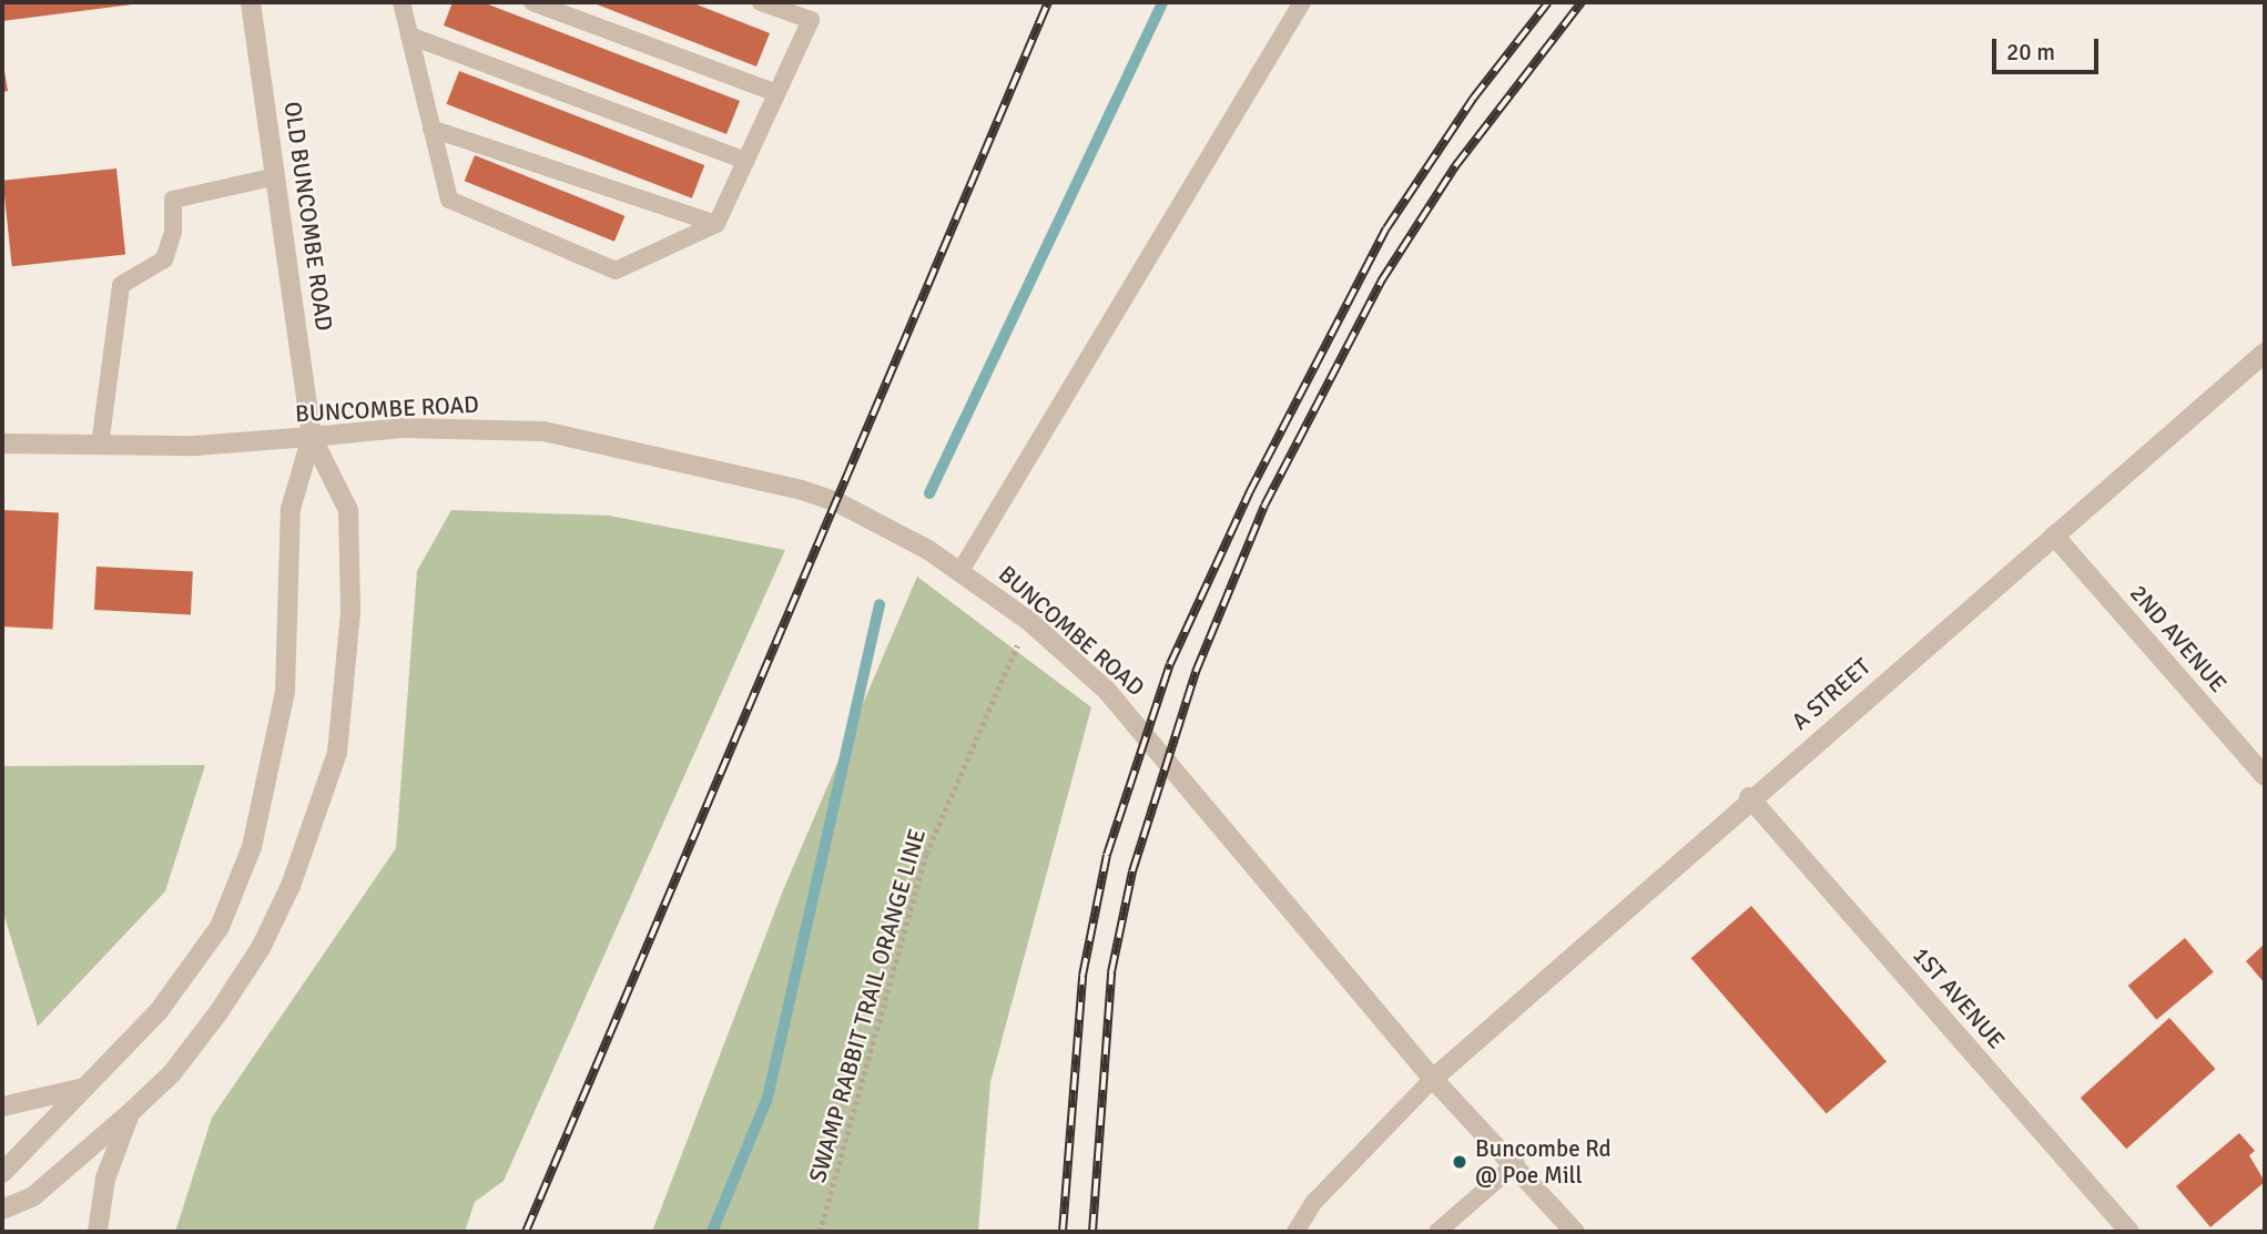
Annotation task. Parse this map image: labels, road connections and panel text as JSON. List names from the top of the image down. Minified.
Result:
{"streets":{"street":["OLD BUNCOMBE ROAD","BUNCOMBE ROAD","2ND AVENUE","A STREET","1ST AVENUE"],"path":["SWAMP RABBIT TRAIL ORANGE LINE"]},"crossings":[["OLD BUNCOMBE ROAD","BUNCOMBE ROAD"],["BUNCOMBE ROAD","A STREET"],["BUNCOMBE ROAD","SWAMP RABBIT TRAIL ORANGE LINE"],["2ND AVENUE","A STREET"],["A STREET","1ST AVENUE"]],"places":["Buncombe Rd @ Poe Mill"],"scale_bar":"20 m"}
